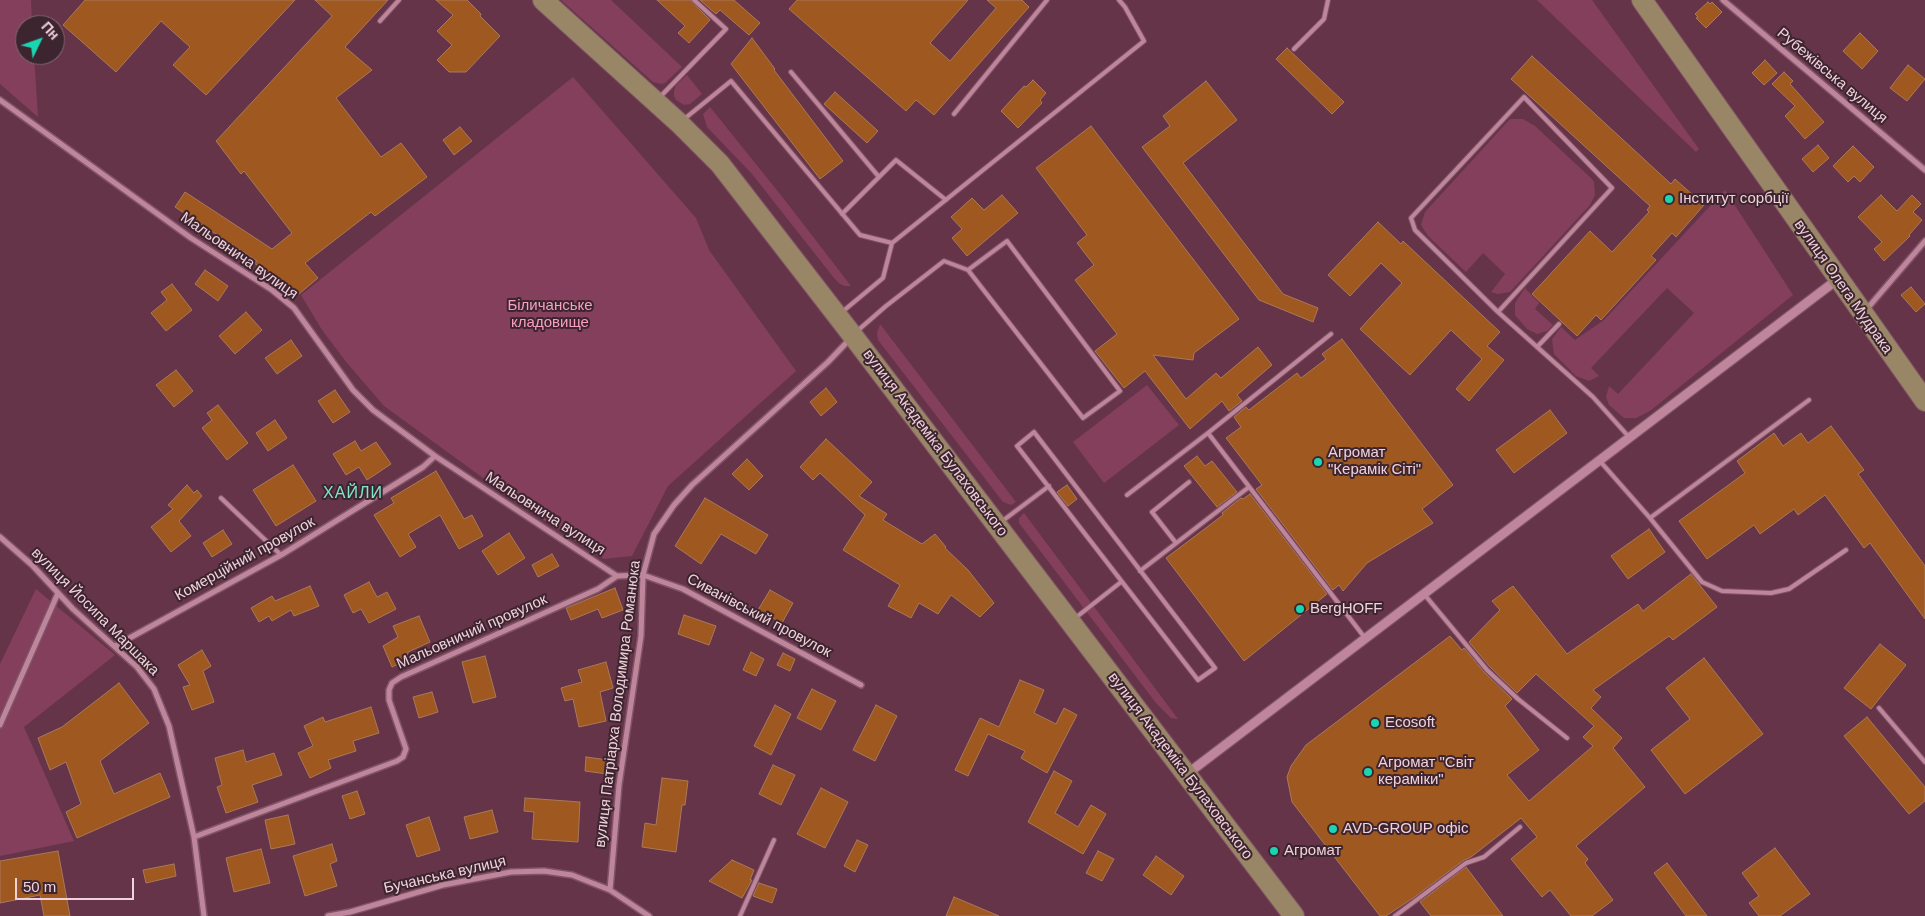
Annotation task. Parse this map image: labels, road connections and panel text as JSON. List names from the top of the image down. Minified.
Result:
{"streets":{"main road":["вулиця Олега Мудрака","вулиця Академіка Булаховського"],"street":["Рубежівська вулиця","Мальовнича вулиця","Комерційний провулок","вулиця Йосипа Маршака","Сиванівський провулок","Мальовничий провулок","вулиця Патріарха Володимира Романюка","Бучанська вулиця"]},"crossings":[["Мальовнича вулиця","Комерційний провулок"],["Мальовнича вулиця","Мальовничий провулок"],["вулиця Академіка Булаховського","вулиця Патріарха Володимира Романюка"],["Комерційний провулок","вулиця Йосипа Маршака"],["вулиця Йосипа Маршака","Мальовничий провулок"],["Сиванівський провулок","вулиця Патріарха Володимира Романюка"],["вулиця Патріарха Володимира Романюка","Бучанська вулиця"]],"districts":["ХАЙЛИ"],"parks":["Біличанське кладовище"],"places":["Інститут сорбції","Агромат \"Керамік Сіті\"","BergHOFF","Ecosoft","Агромат \"Світ кераміки\"","AVD-GROUP офіс","Агромат"],"scale_bar":"50 m","north":"top right"}
